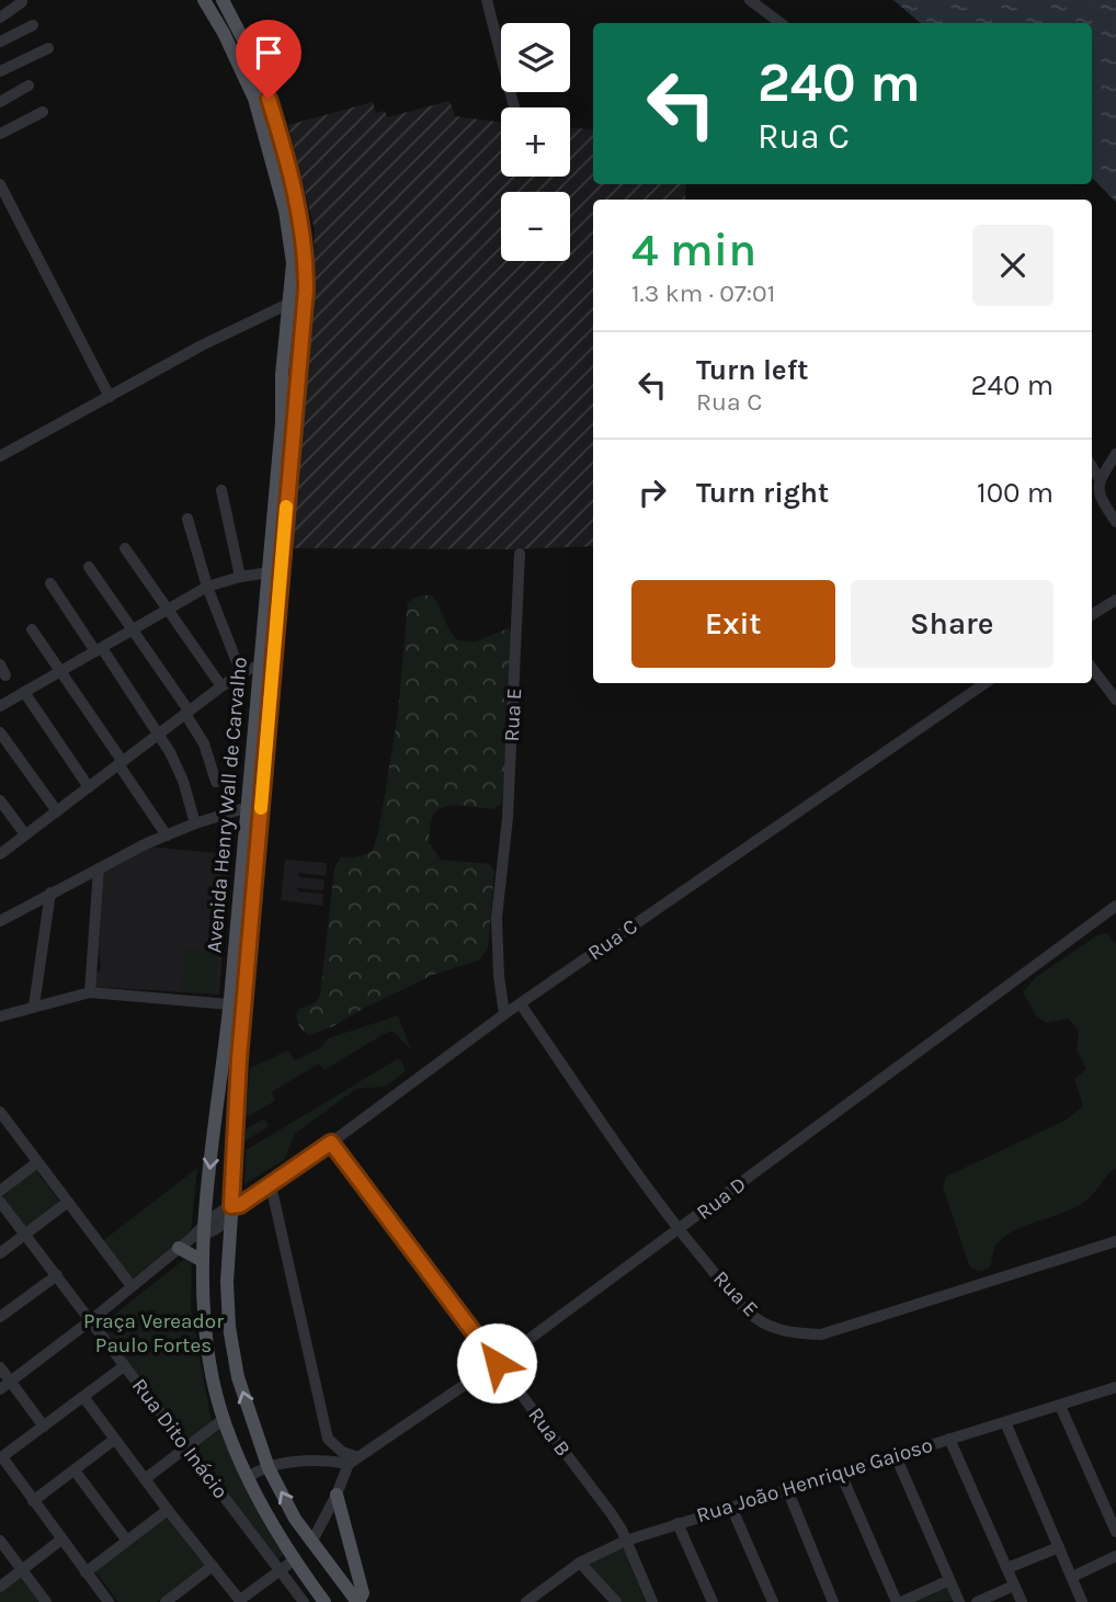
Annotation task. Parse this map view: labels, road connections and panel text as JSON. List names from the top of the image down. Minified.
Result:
{"streets":{"main road":["Avenida Henry Wall de Carvalho"],"street":["Rua E","Rua C","Rua D","Rua B","Rua Dito Inácio","Rua João Henrique Gaioso"]},"crossings":[["Rua E","Rua C"],["Rua E","Rua D"],["Avenida Henry Wall de Carvalho","Rua C"],["Rua C","Rua B"],["Rua C","Rua Dito Inácio"],["Rua D","Rua B"],["Rua B","Rua João Henrique Gaioso"]],"parks":["Praça Vereador Paulo Fortes"],"page":{"map_buttons":["+","−"],"turn":["240 m","Rua C"],"heading":["4 min","1.3 km · 07:01"],"list":[{"name":"Turn left","note":"Rua C","value":"240 m"},{"name":"Turn right","value":"100 m"}],"buttons":["Exit","Share"]}}
